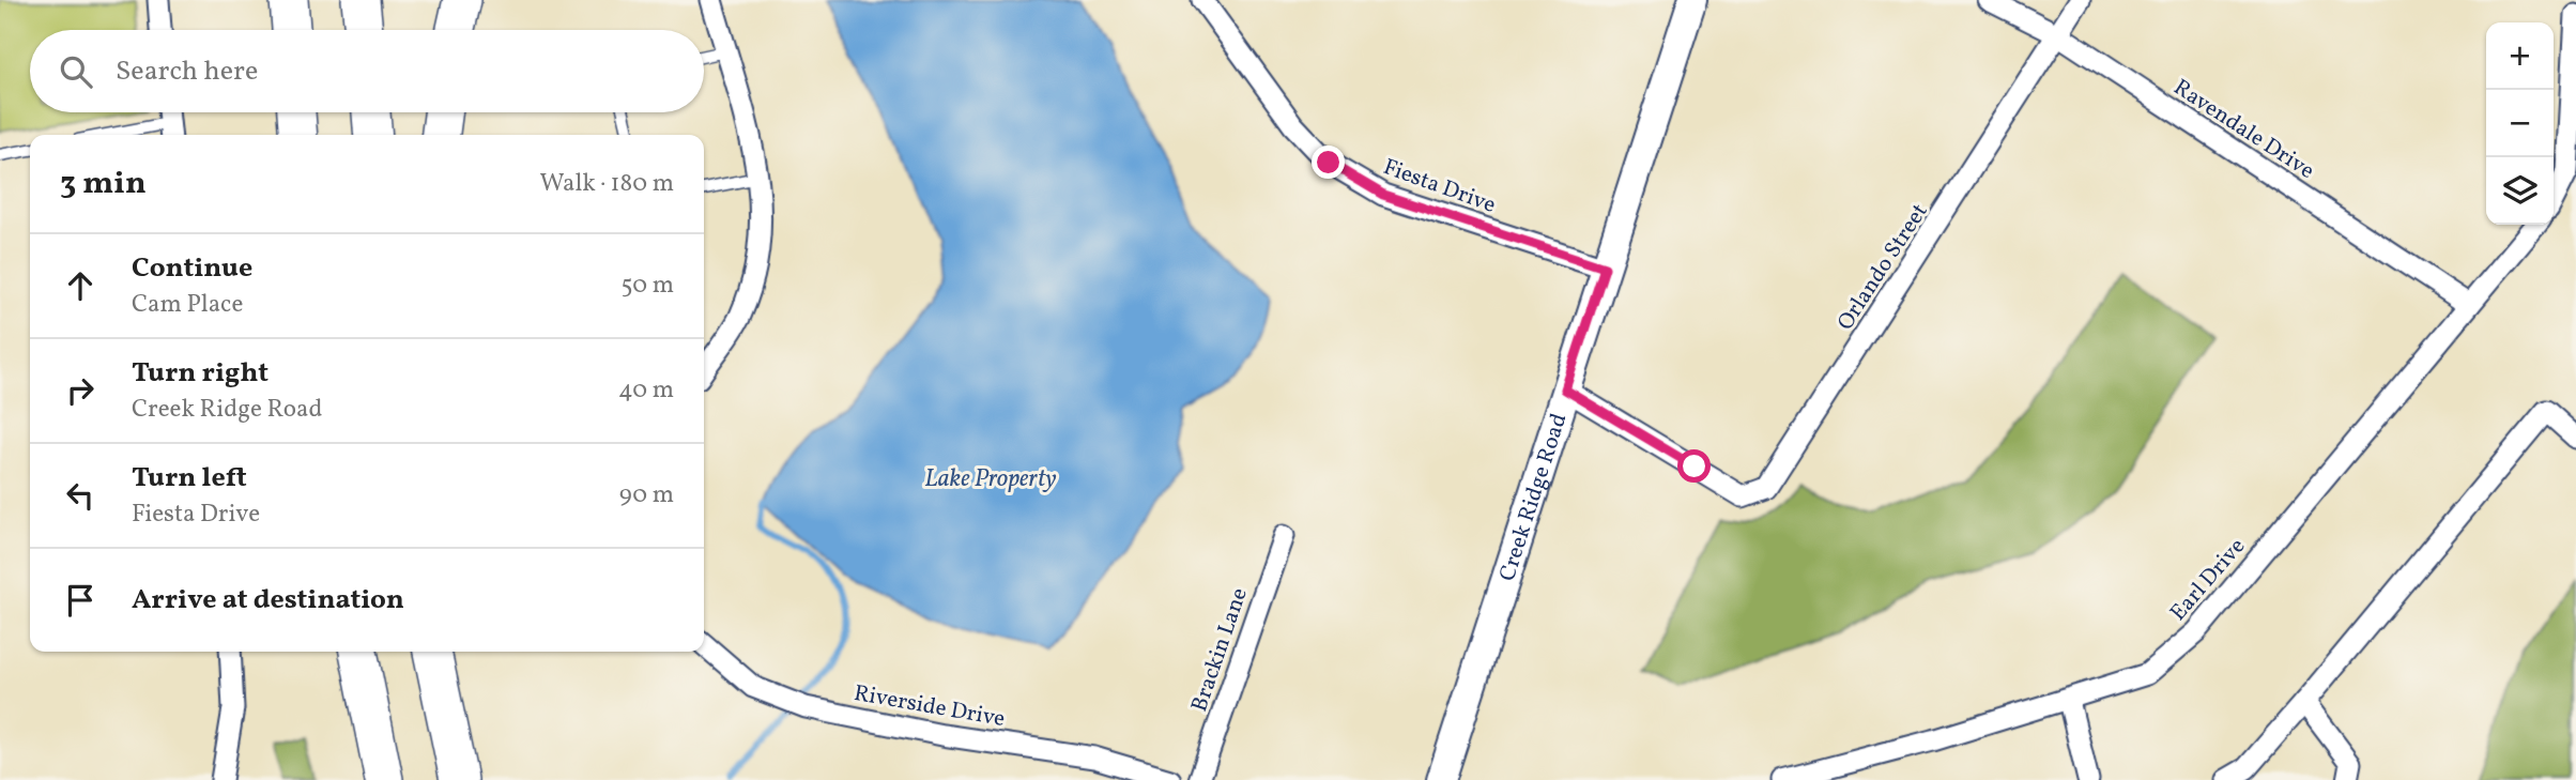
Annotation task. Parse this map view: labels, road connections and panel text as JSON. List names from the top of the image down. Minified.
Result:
{"streets":{"main road":["Creek Ridge Road"],"street":["Ravendale Drive","Fiesta Drive","Orlando Street","Earl Drive","Brackin Lane","Riverside Drive"]},"crossings":[["Ravendale Drive","Orlando Street"],["Ravendale Drive","Earl Drive"],["Fiesta Drive","Creek Ridge Road"],["Orlando Street","Creek Ridge Road"]],"water":["Lake Property"],"page":{"map_buttons":["+","−"],"search":"Search here","heading":["3 min","Walk · 180 m"],"list":[["Continue","Cam Place","50 m"],["Turn right","Creek Ridge Road","40 m"],["Turn left","Fiesta Drive","90 m"],"Arrive at destination"]}}
